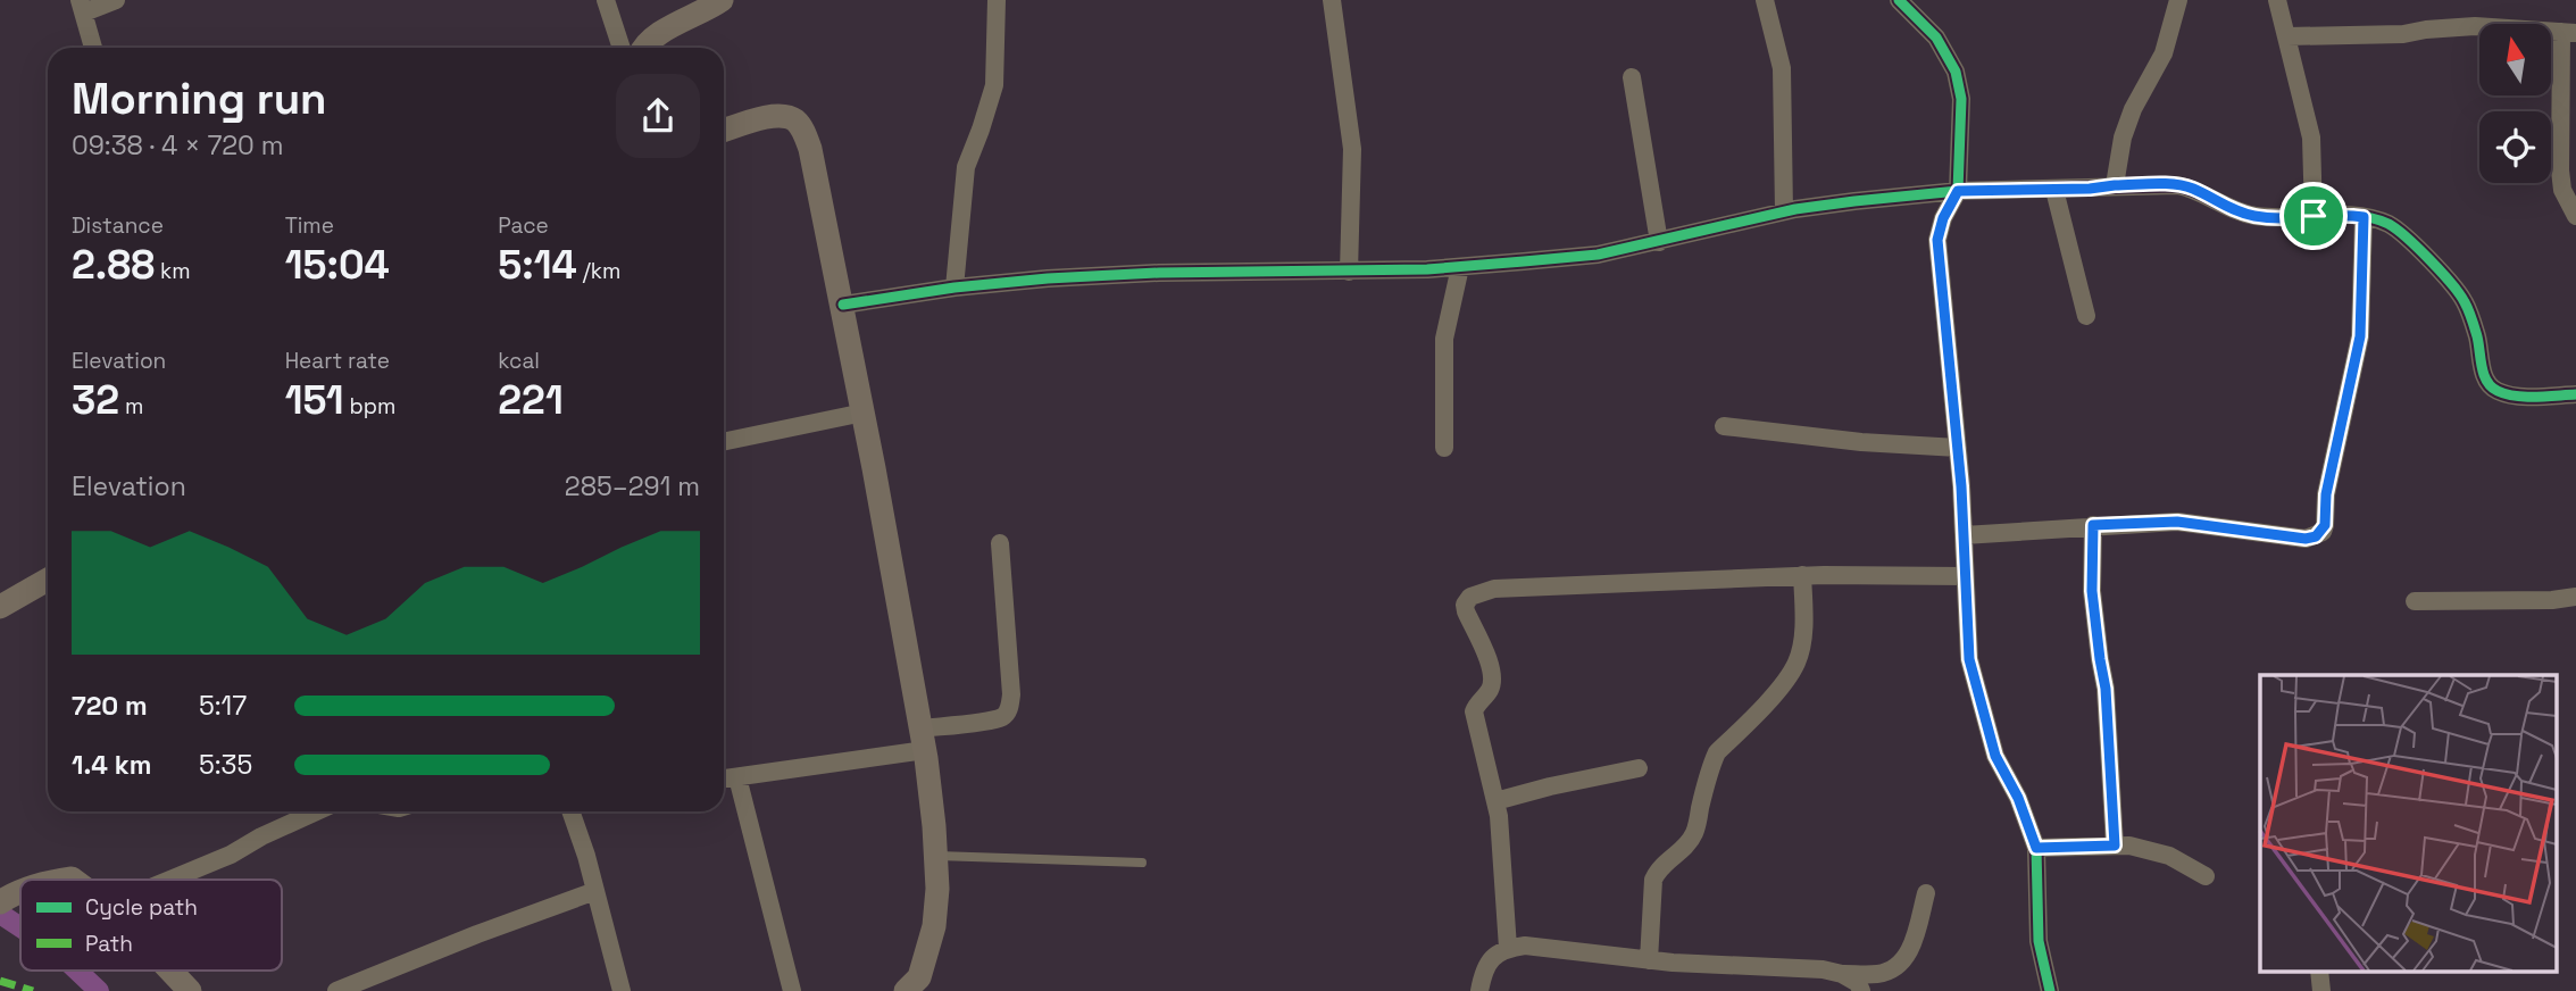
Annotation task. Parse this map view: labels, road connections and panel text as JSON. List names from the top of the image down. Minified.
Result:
{"legend":["Cycle path","Path"],"north":"top","page":{"heading":["Morning run","09:38 · 4 × 720 m"],"stats":[["Distance","2.88 km"],["Time","15:04"],["Pace","5:14 /km"],["Elevation","32 m"],["Heart rate","151 bpm"],["kcal","221"]],"chart":["Elevation","285–291 m"],"list":[{"name":"720 m","note":"5:17"},{"name":"1.4 km","note":"5:35"}]}}
